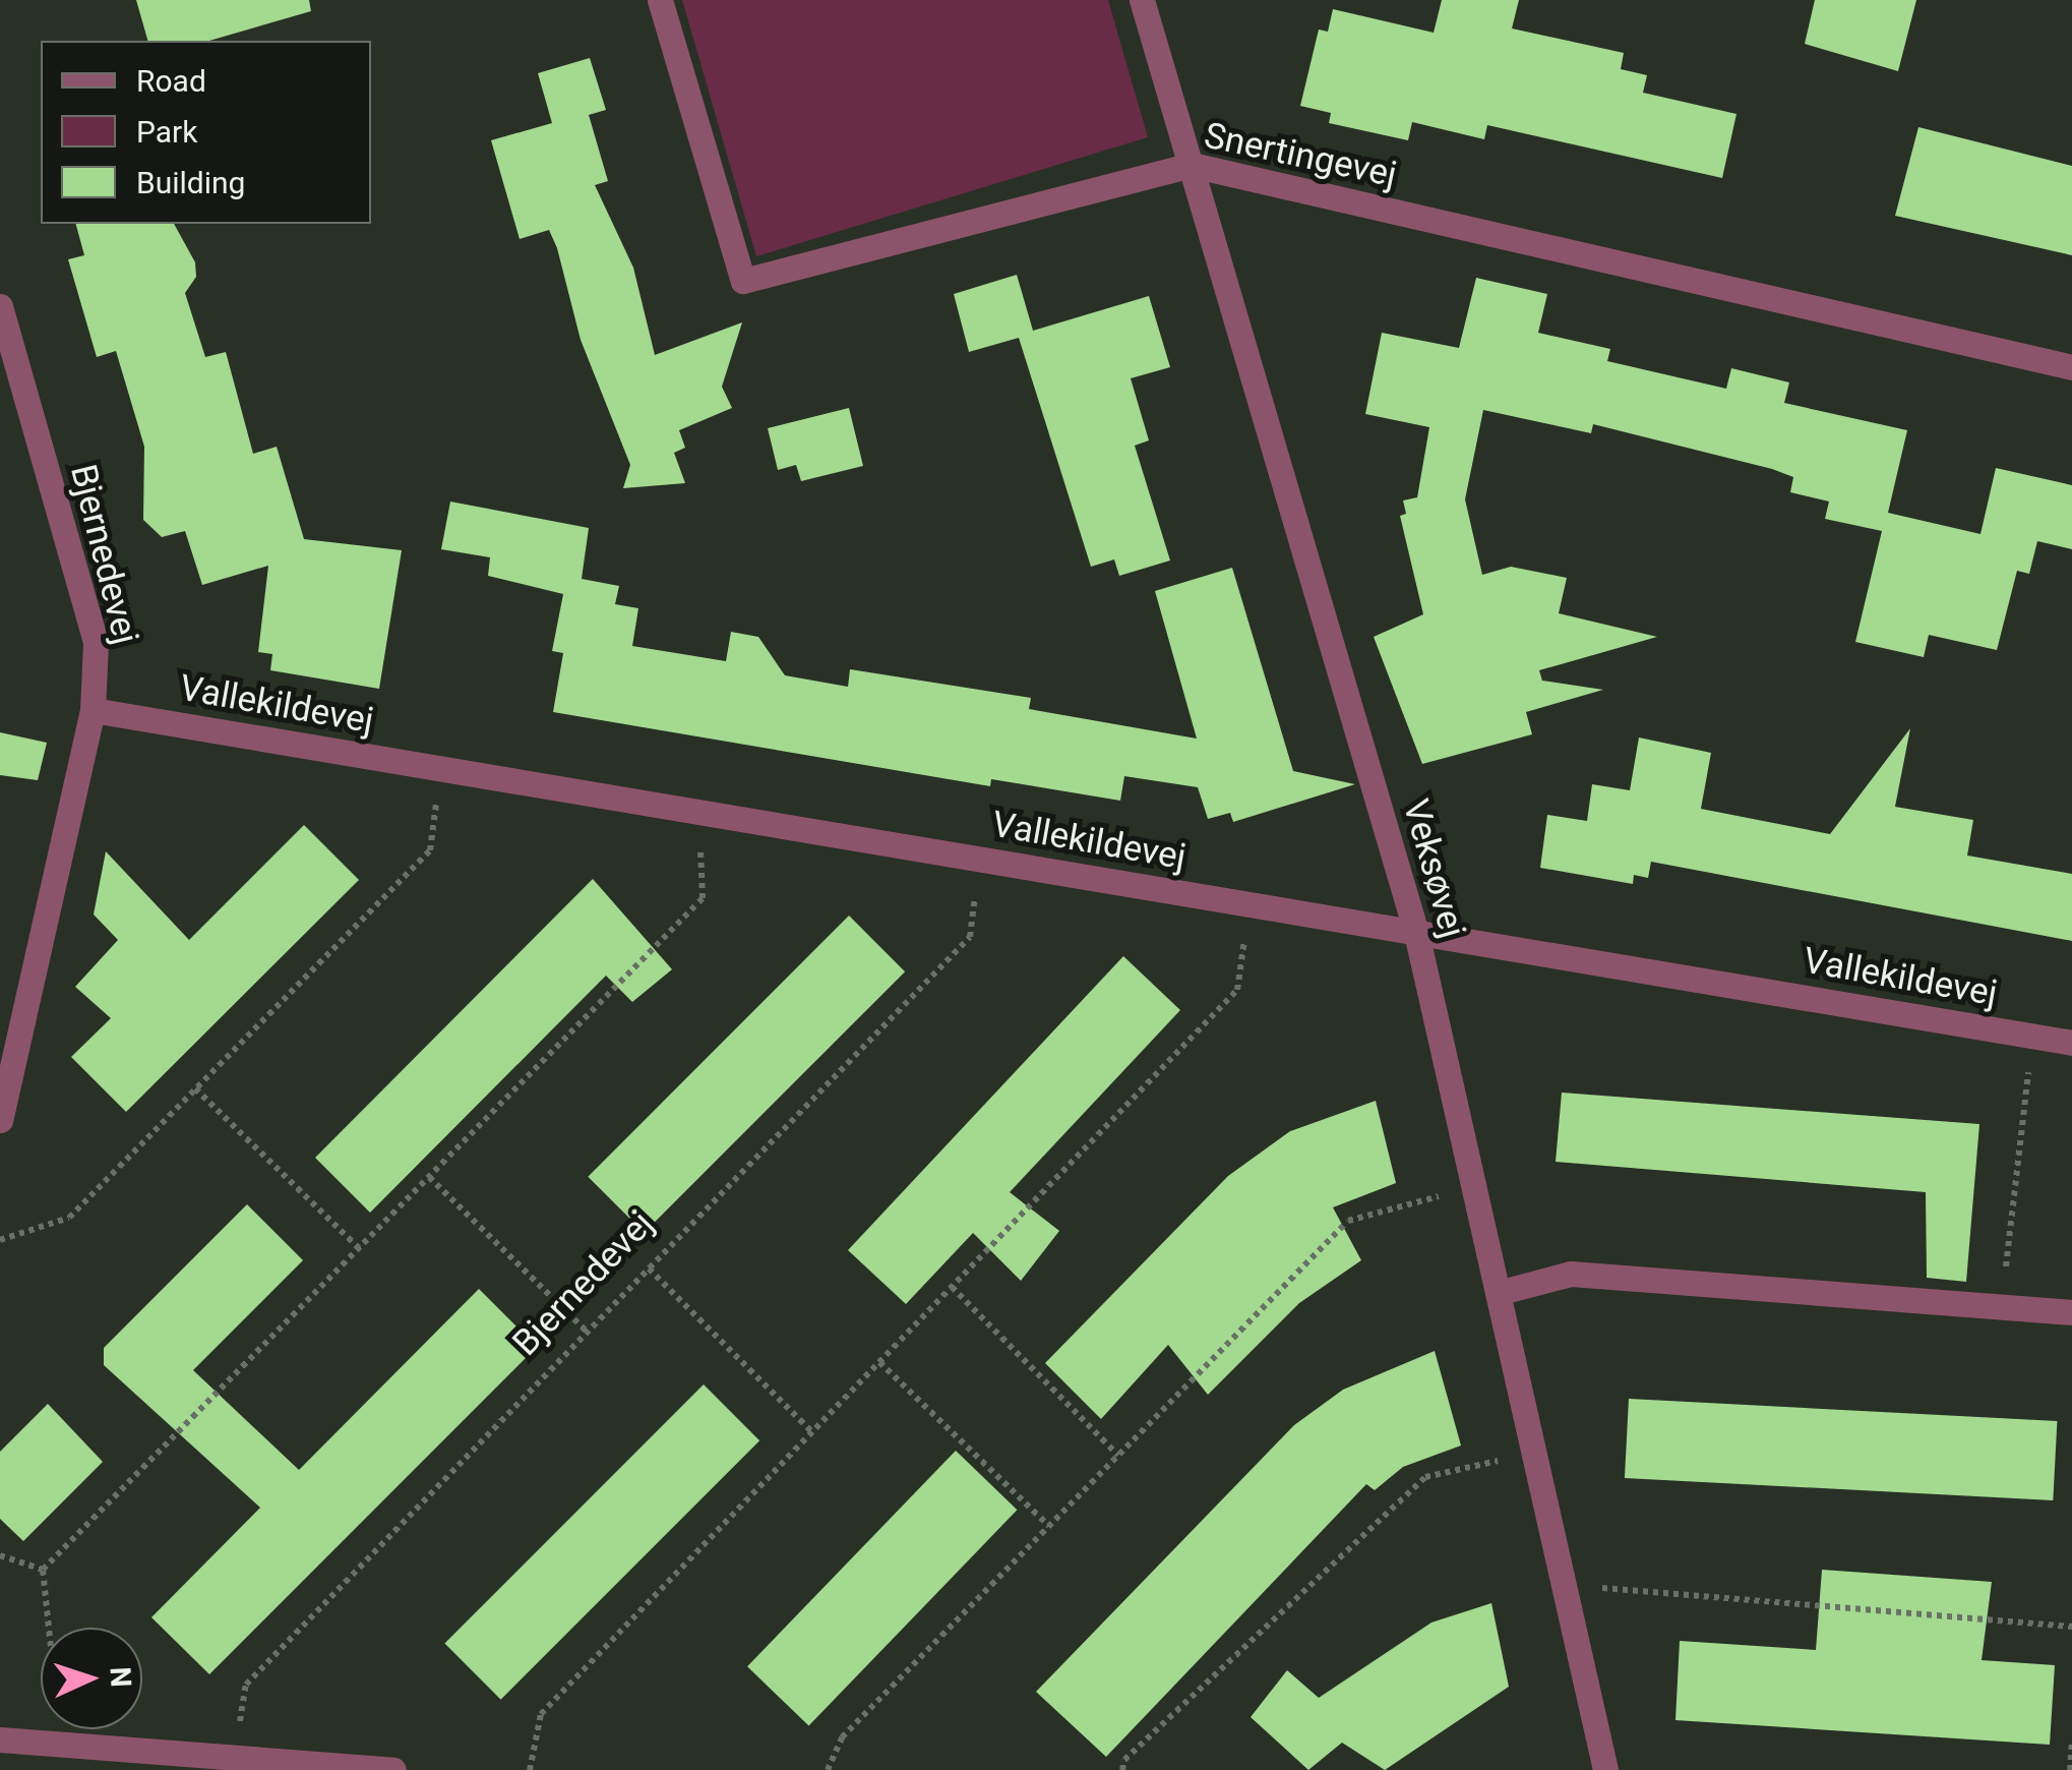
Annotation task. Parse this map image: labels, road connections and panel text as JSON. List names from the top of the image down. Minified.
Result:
{"streets":{"street":["Snertingevej","Bjernedevej","Vallekildevej","Veksøvej"]},"crossings":[["Snertingevej","Veksøvej"],["Bjernedevej","Vallekildevej"],["Vallekildevej","Veksøvej"]],"legend":["Road","Park","Building"],"north":"right"}
